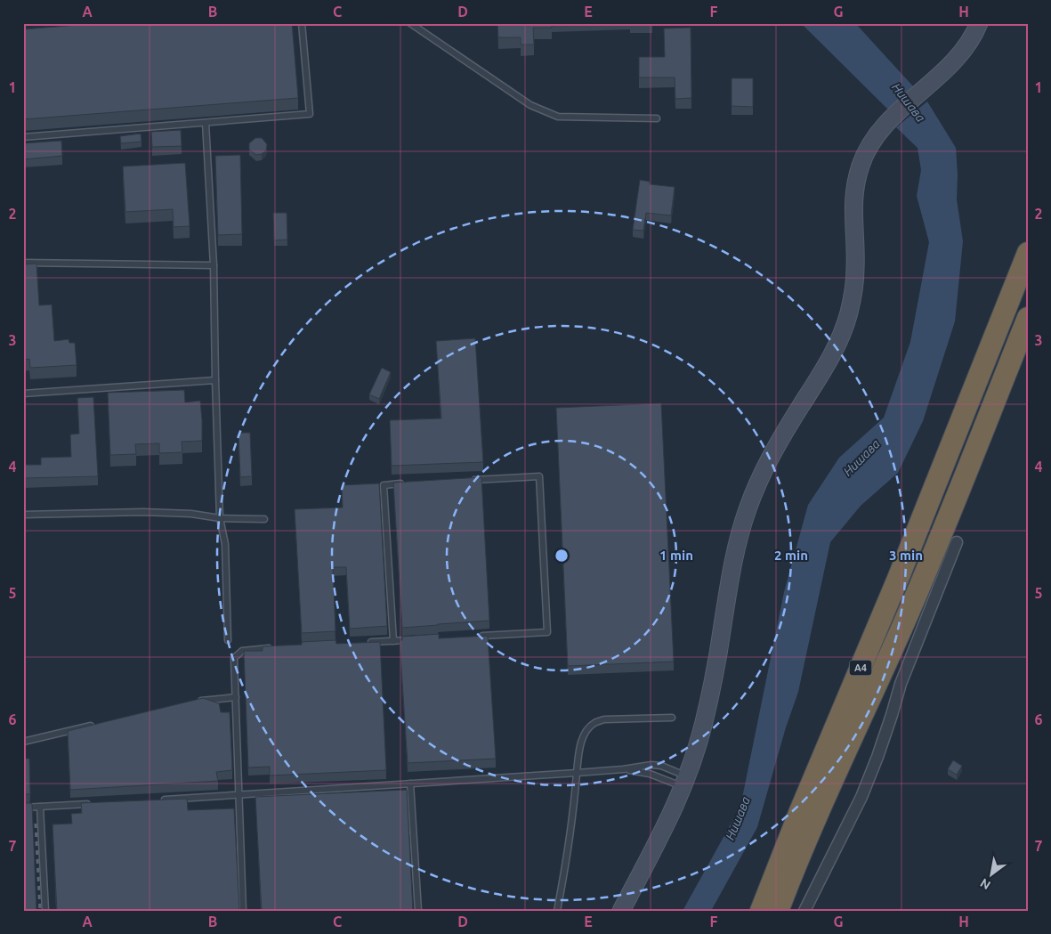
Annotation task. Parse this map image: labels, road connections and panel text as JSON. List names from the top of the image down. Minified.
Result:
{"streets":{"highway":["A4"]},"water":["Нишава"],"north":"bottom left","grid":{"columns":["A","B","C","D","E","F","G","H"],"rows":["1","2","3","4","5","6","7"]},"rings":["1 min","2 min","3 min"]}
